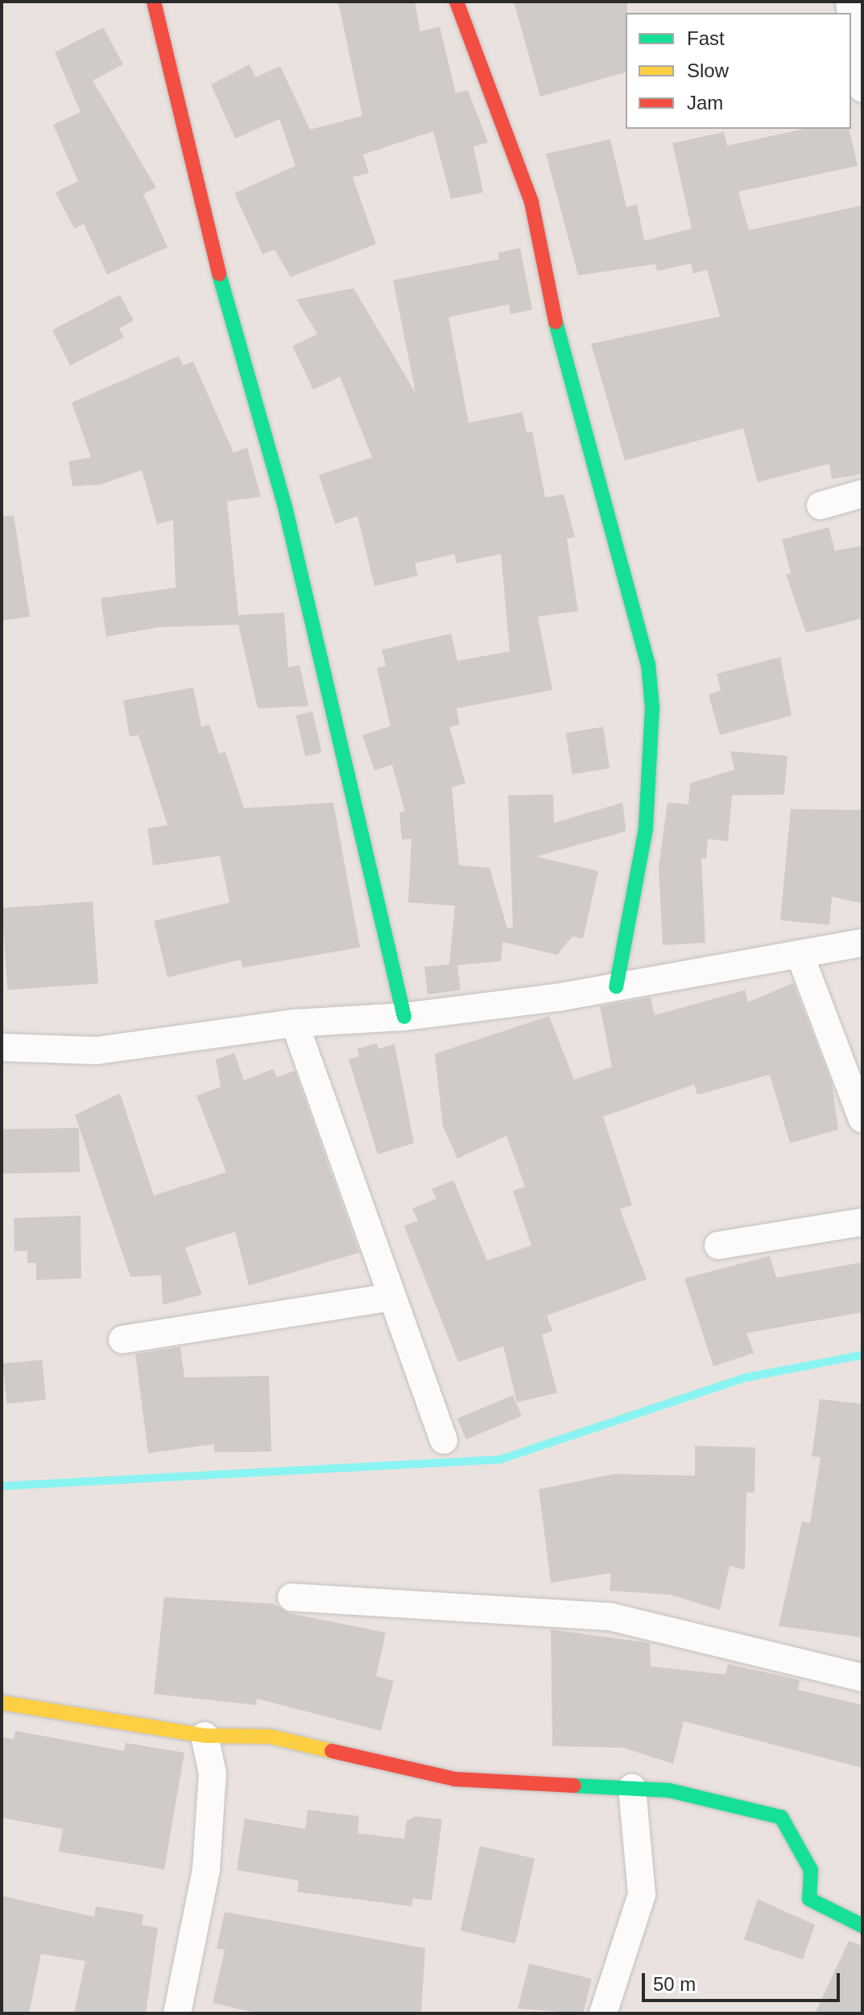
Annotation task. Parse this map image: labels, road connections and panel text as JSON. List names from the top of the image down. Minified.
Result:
{"legend":["Fast","Slow","Jam"],"scale_bar":"50 m"}
